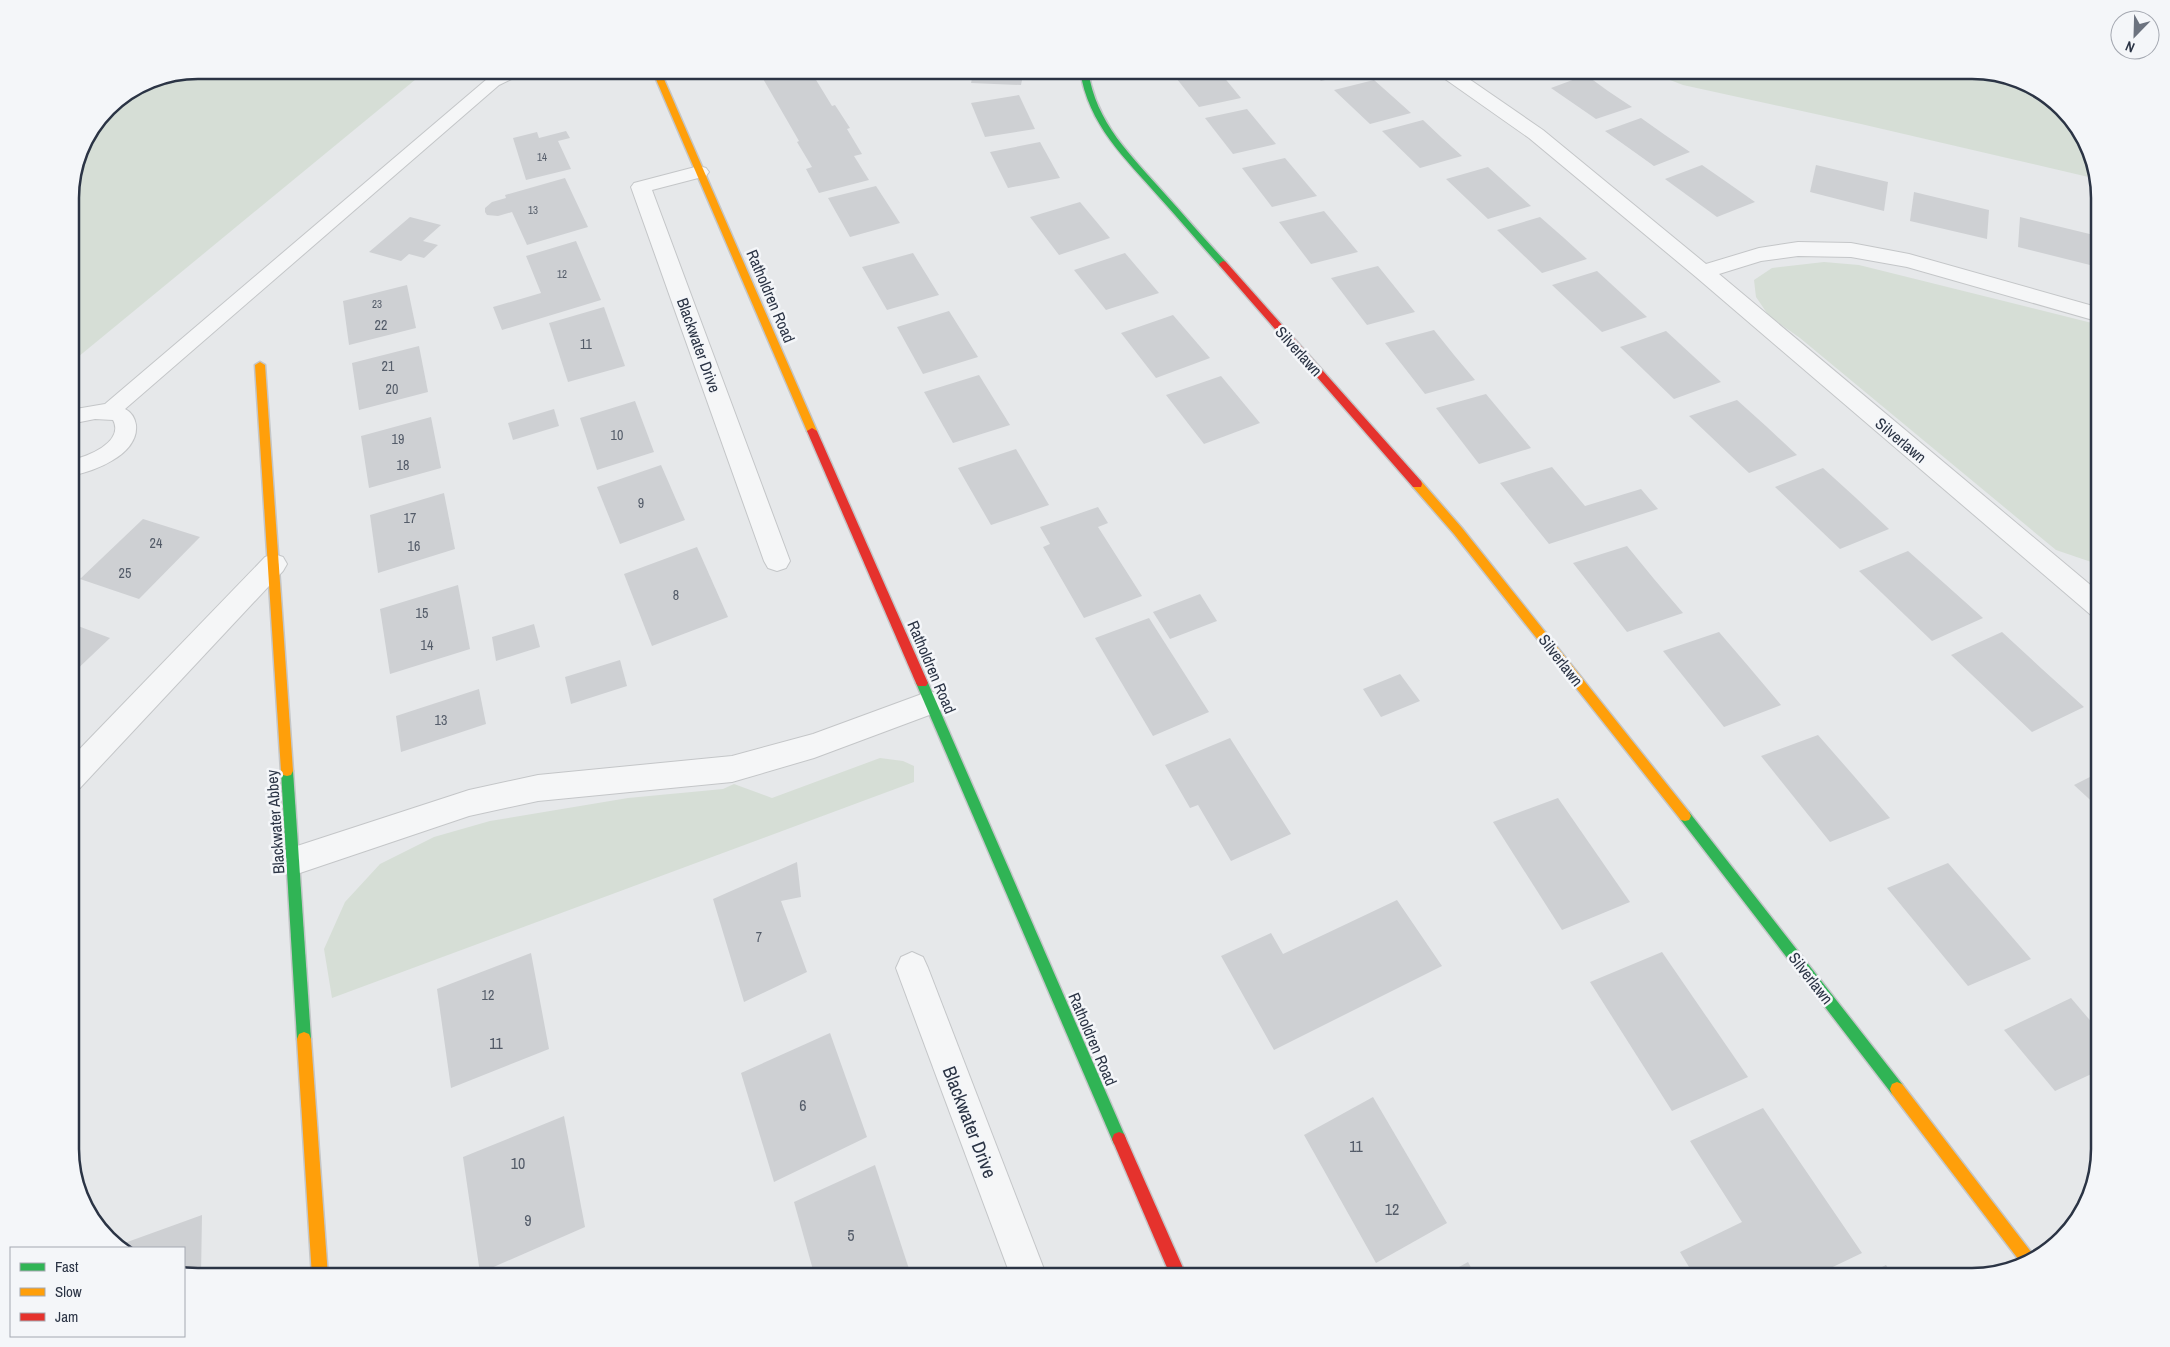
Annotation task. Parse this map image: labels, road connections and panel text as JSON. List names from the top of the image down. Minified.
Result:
{"streets":{"street":["Ratholdren Road","Blackwater Drive","Silverlawn","Blackwater Abbey"]},"crossings":[["Ratholdren Road","Blackwater Drive"]],"house_numbers":["14","13","12","23","22","11","21","20","10","19","18","9","17","24","16","25","8","15","14","13","7","12","11","6","11","10","12","9","5"],"legend":["Fast","Slow","Jam"],"north":"bottom left"}
